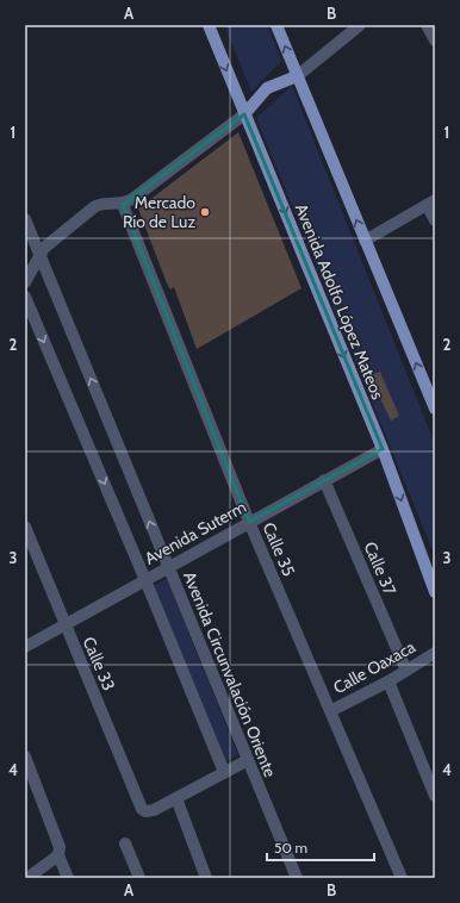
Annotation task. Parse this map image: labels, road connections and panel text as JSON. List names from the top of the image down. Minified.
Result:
{"streets":{"main road":["Avenida Adolfo López Mateos"],"street":["Avenida Suterm","Calle 35","Calle 37","Calle 33","Calle Oaxaca","Avenida Circunvalación Oriente"]},"crossings":[["Avenida Adolfo López Mateos","Avenida Suterm"],["Avenida Suterm","Calle 35"],["Avenida Suterm","Calle 37"],["Avenida Suterm","Calle 33"],["Avenida Suterm","Avenida Circunvalación Oriente"],["Calle 35","Calle Oaxaca"],["Calle 37","Calle Oaxaca"]],"places":["Mercado Río de Luz"],"scale_bar":"50 m","grid":{"columns":["A","B"],"rows":["1","2","3","4"]}}
